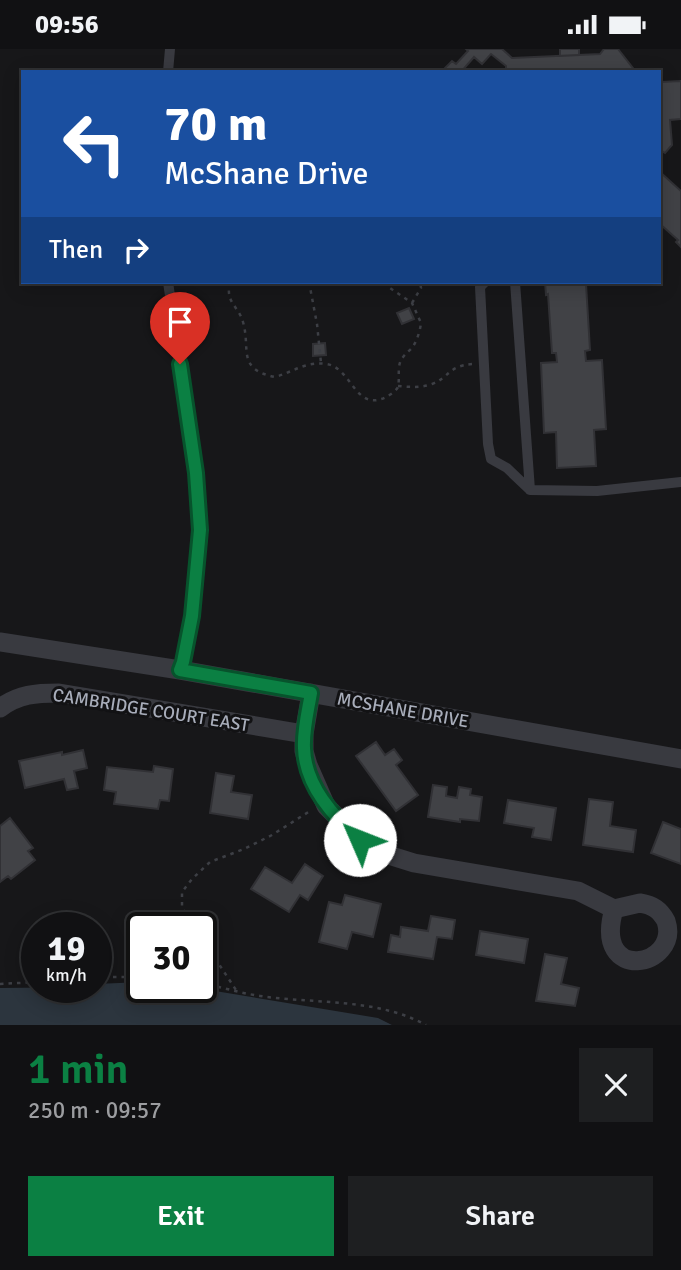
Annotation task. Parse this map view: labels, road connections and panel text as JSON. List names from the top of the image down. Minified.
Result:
{"streets":{"street":["CAMBRIDGE COURT EAST","MCSHANE DRIVE"]},"page":{"status":"09:56","turn":["70 m","McShane Drive"],"then":"Then","speed":"19 km/h","limit":"30","heading":["1 min","250 m · 09:57"],"buttons":["Exit","Share"]}}
